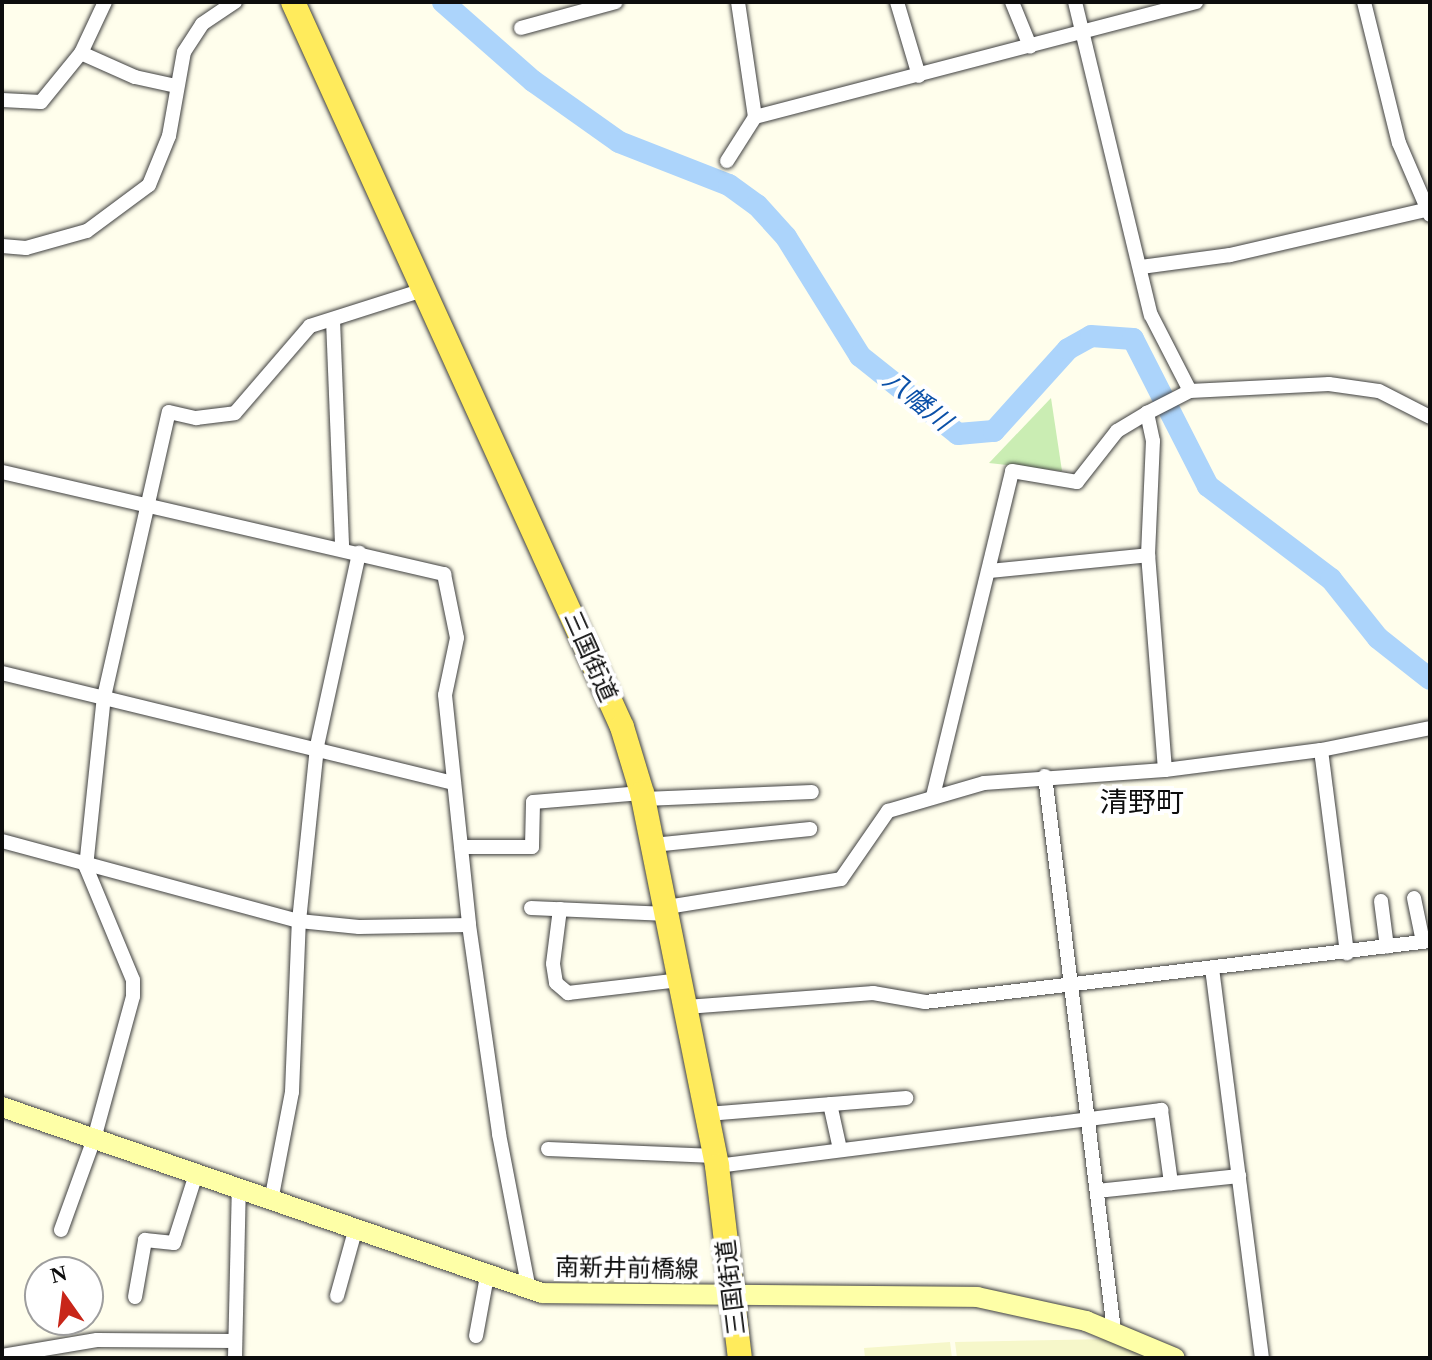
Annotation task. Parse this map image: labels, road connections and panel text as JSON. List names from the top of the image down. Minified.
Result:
{"streets":{"main road":["三国街道","南新井前橋線"]},"crossings":[["三国街道","南新井前橋線"]],"districts":["清野町"],"water":["八幡川"],"north":"top"}
